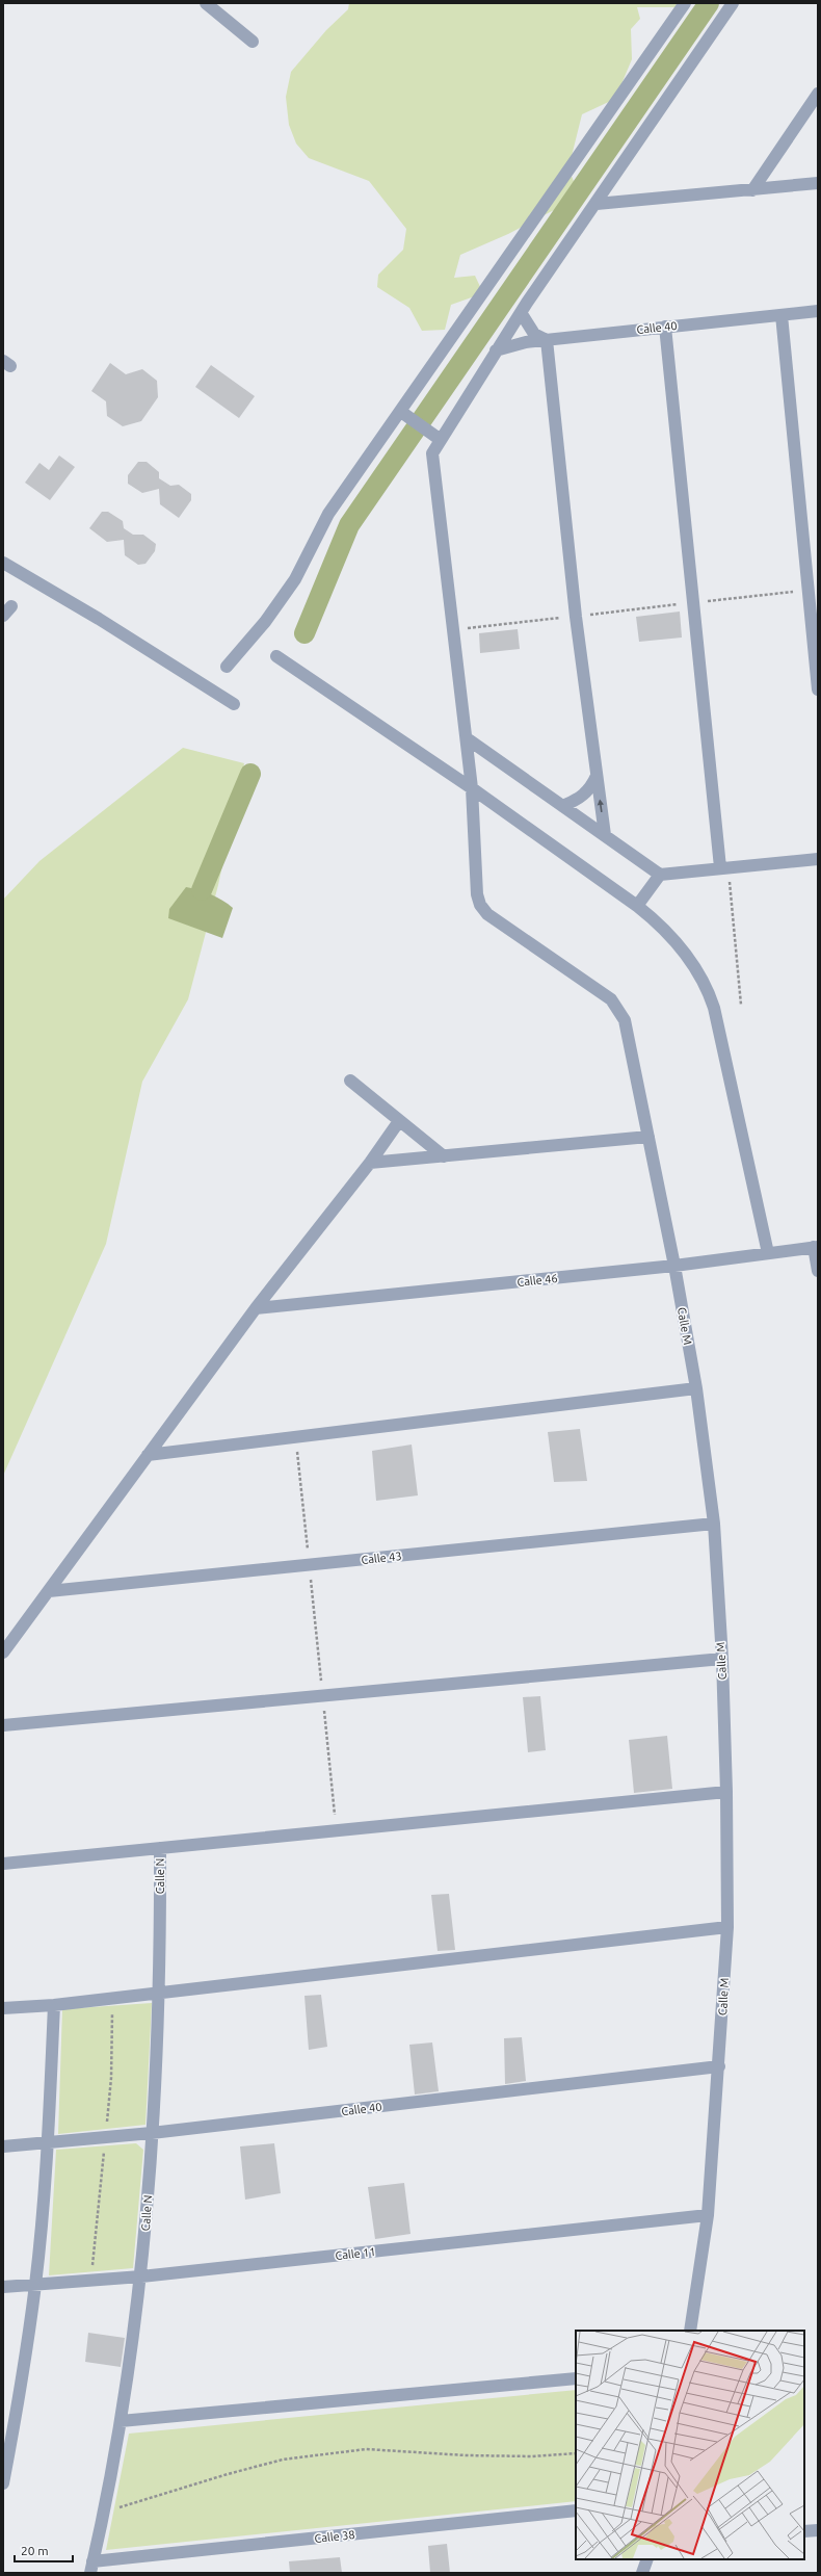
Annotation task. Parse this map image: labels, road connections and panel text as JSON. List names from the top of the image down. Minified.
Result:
{"streets":{"street":["Calle 40","Calle 46","Calle M","Calle 43","Calle N","Calle 11","Calle 38"]},"crossings":[["Calle 40","Calle M"],["Calle 40","Calle N"],["Calle 46","Calle M"],["Calle M","Calle 43"],["Calle M","Calle 11"],["Calle N","Calle 11"],["Calle N","Calle 38"]],"scale_bar":"20 m"}
